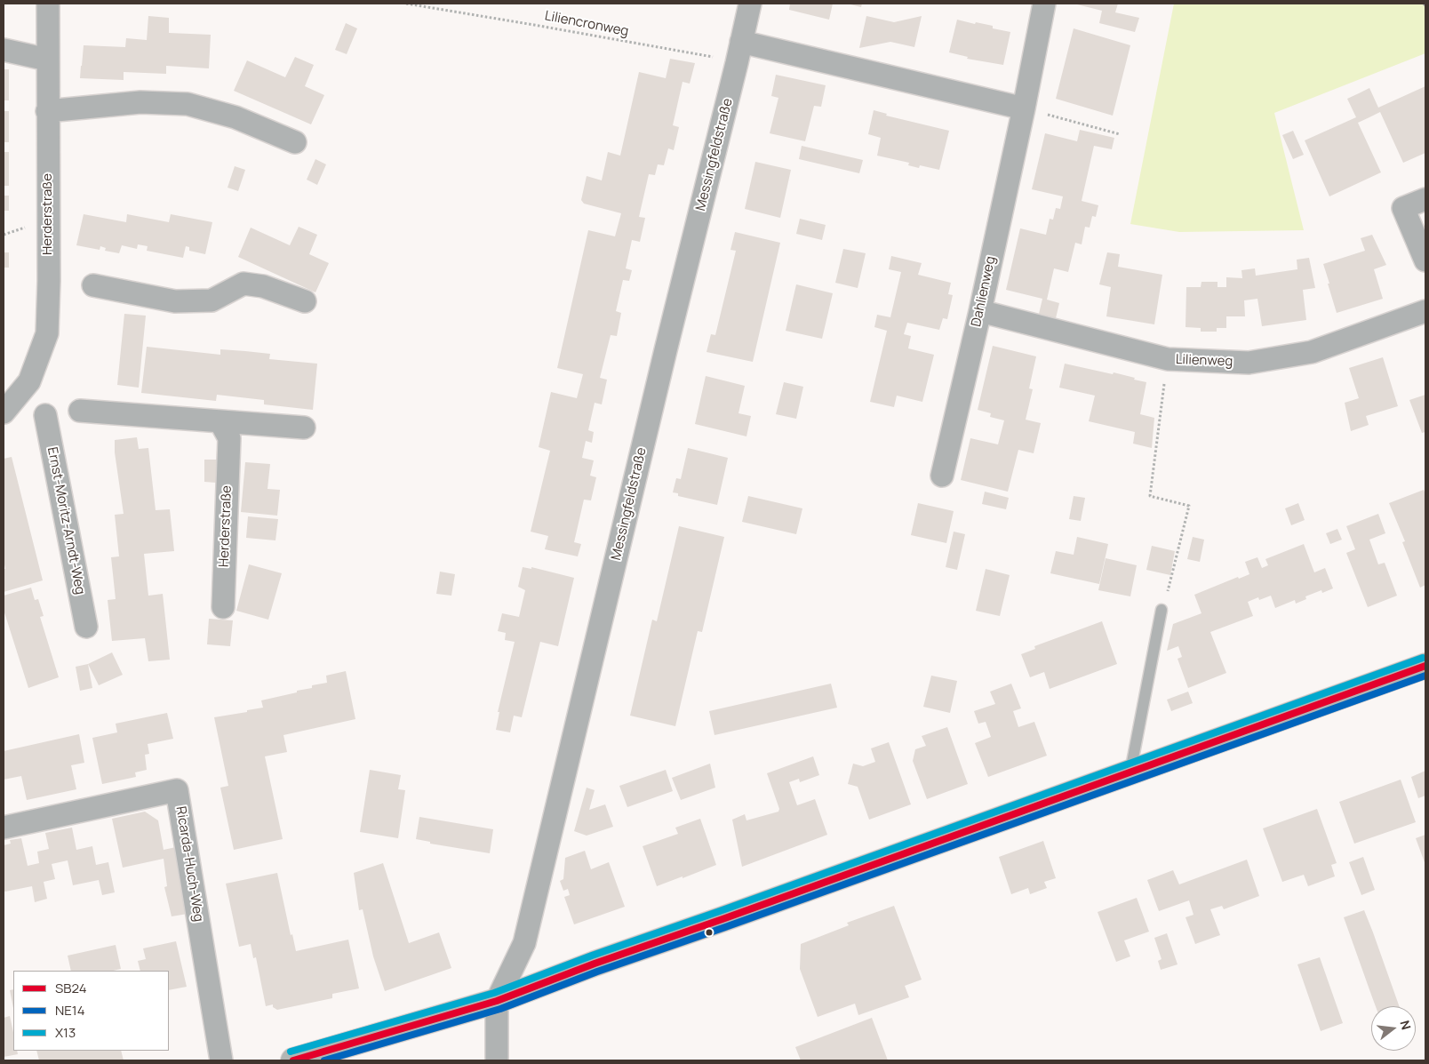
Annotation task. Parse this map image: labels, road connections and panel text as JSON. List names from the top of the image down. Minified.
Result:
{"streets":{"street":["Messingfeldstraße","Herderstraße","Dahlienweg","Lilienweg","Ernst-Moritz-Arndt-Weg","Ricarda-Huch-Weg"],"path":["Liliencronweg"]},"crossings":[["Liliencronweg","Messingfeldstraße"],["Dahlienweg","Lilienweg"]],"lines":["transit line X13","transit line SB24","transit line NE14"],"legend":["SB24","NE14","X13"],"north":"right"}
